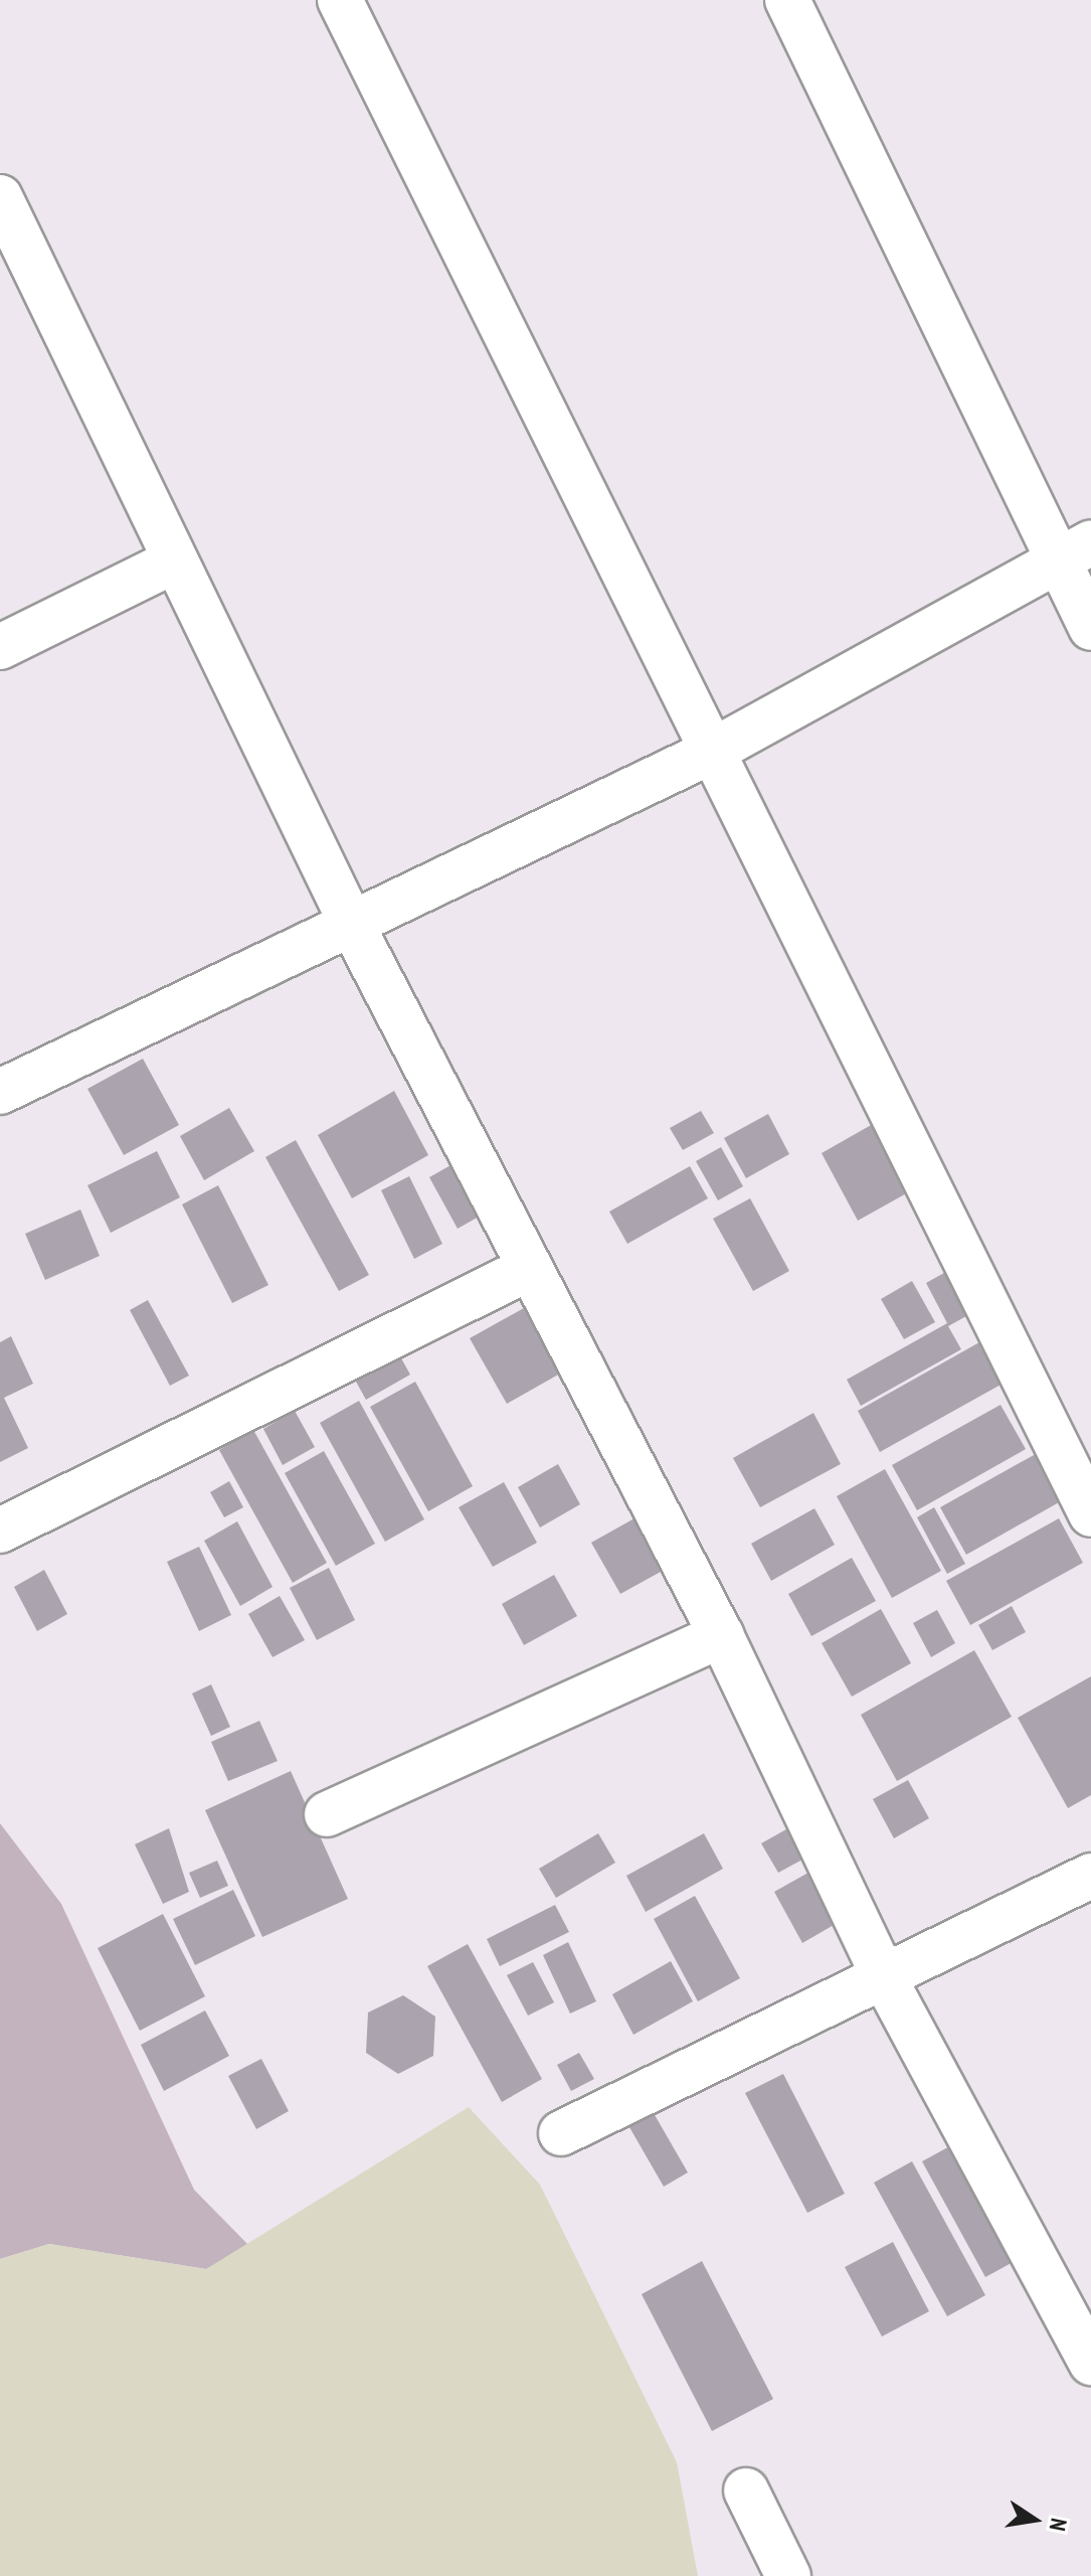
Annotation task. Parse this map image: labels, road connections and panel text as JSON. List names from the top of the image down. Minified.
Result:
{"north":"right"}
